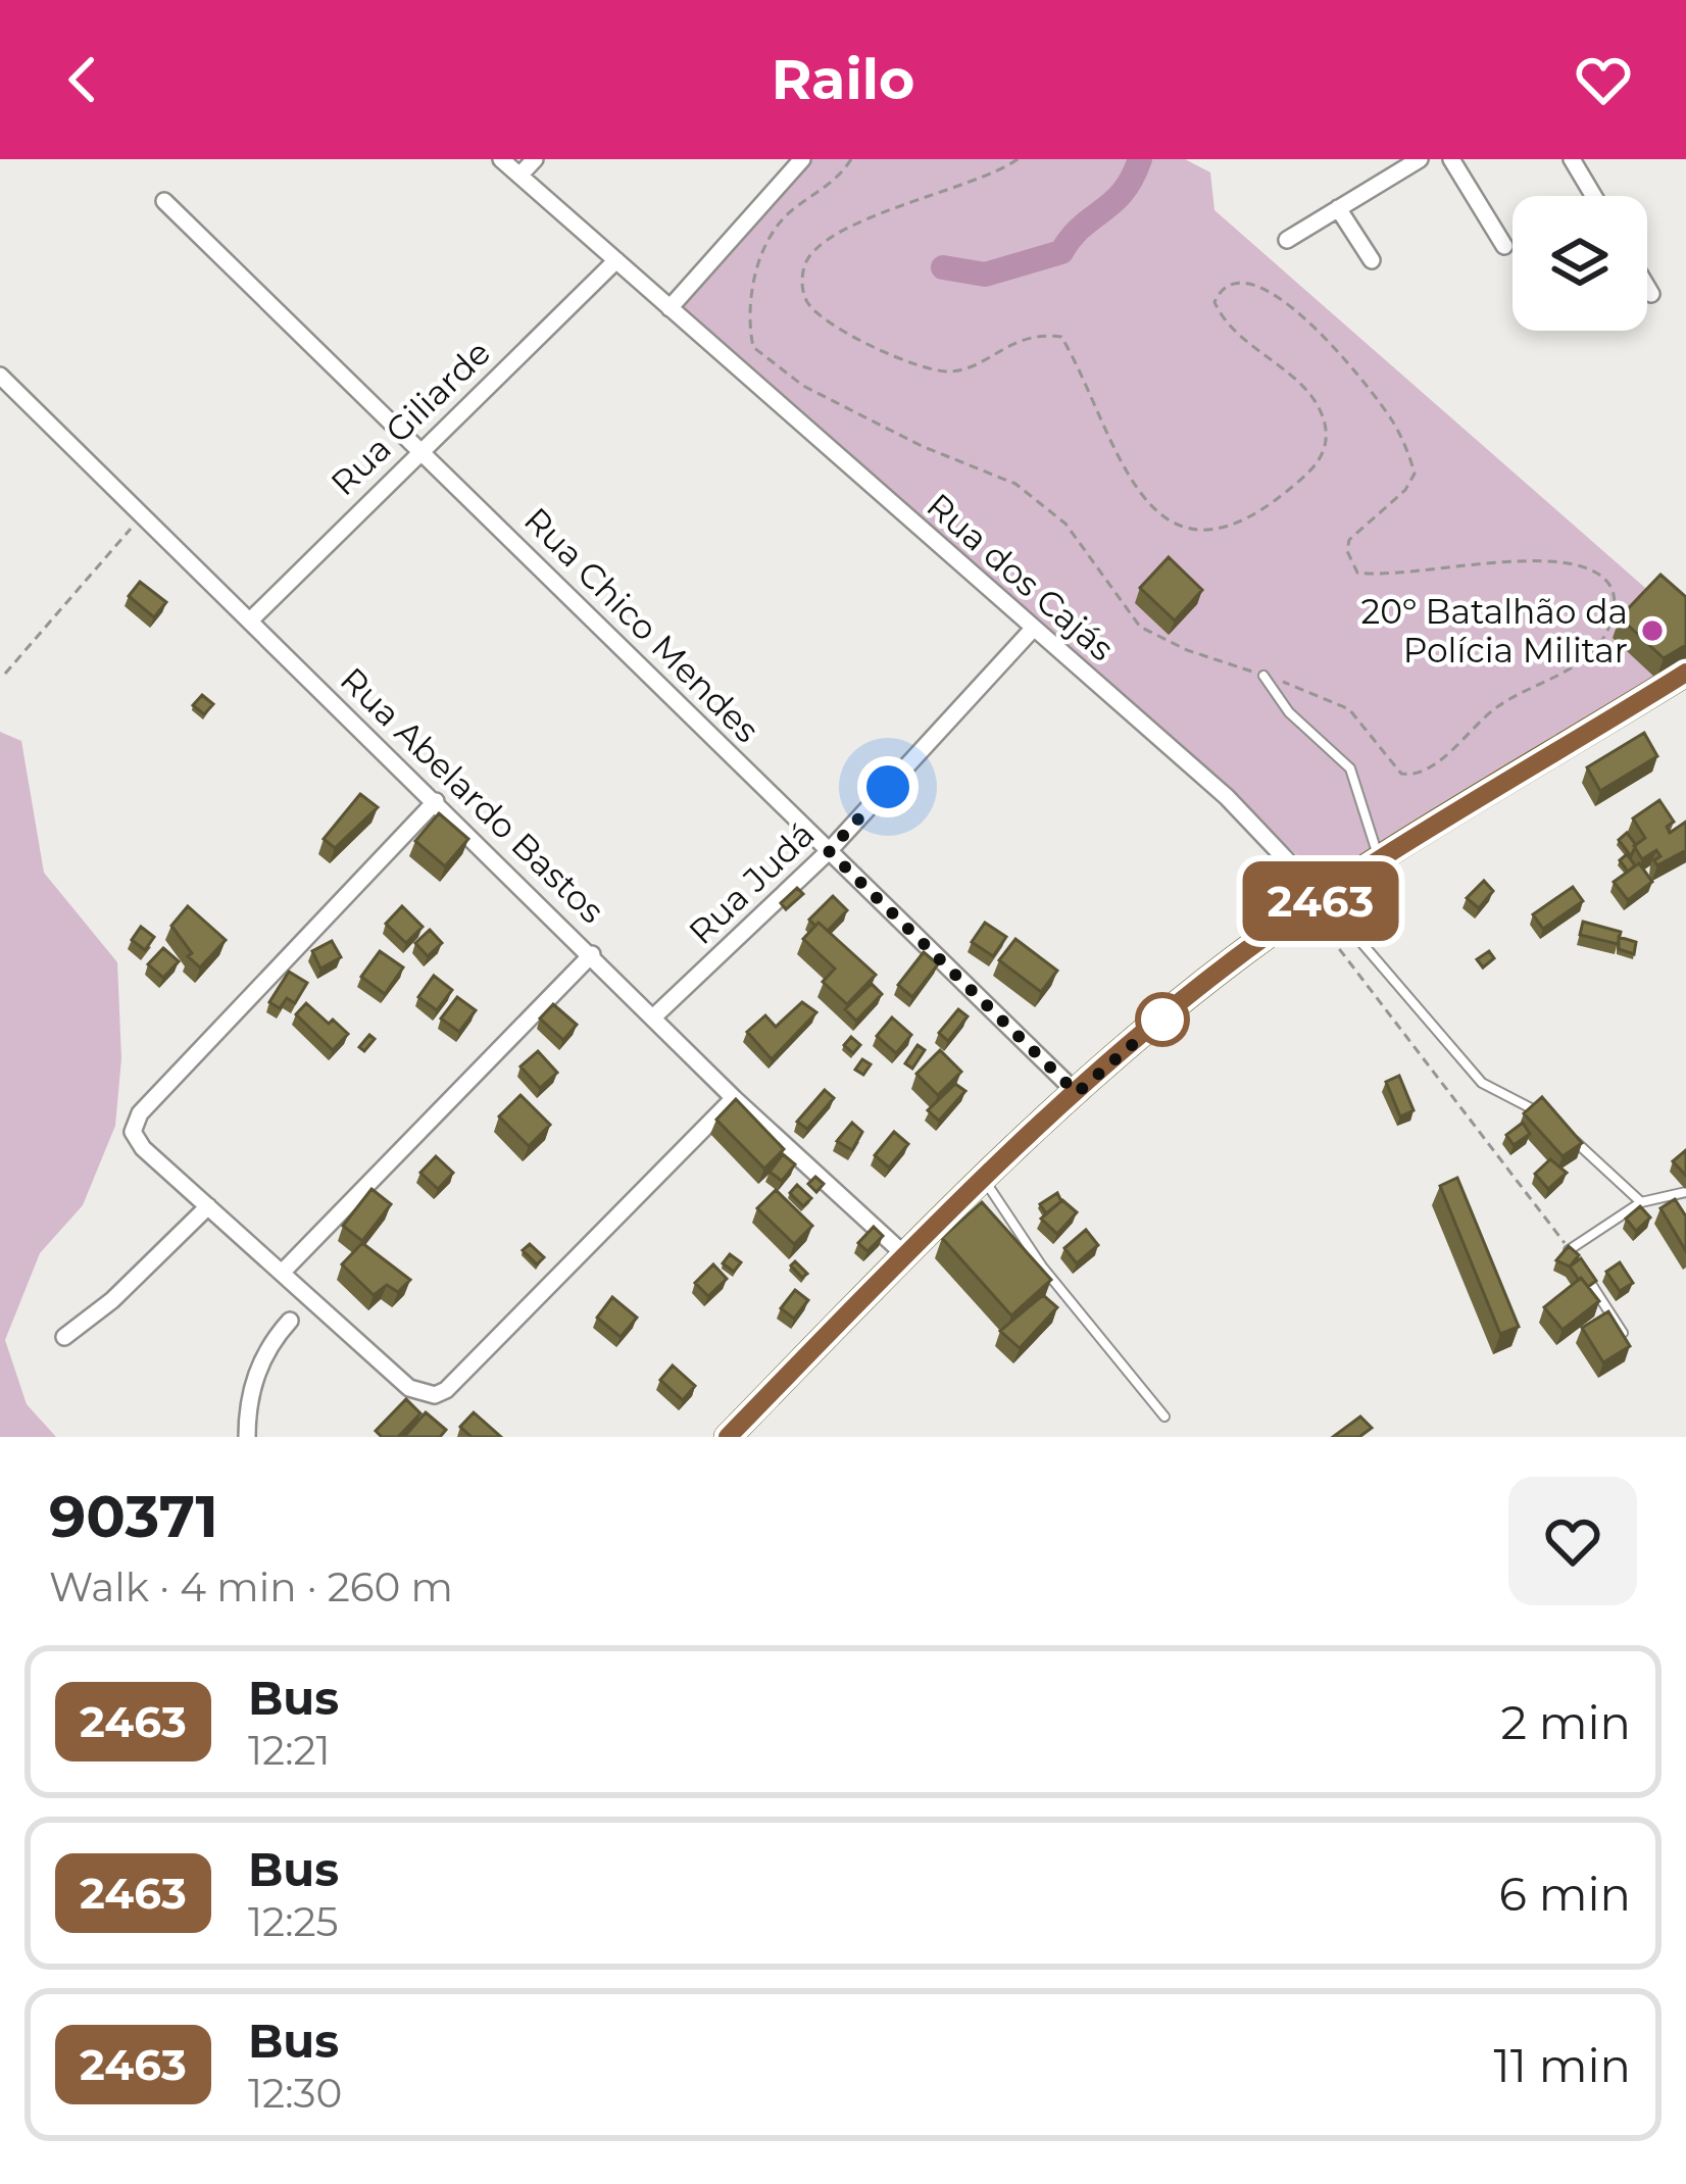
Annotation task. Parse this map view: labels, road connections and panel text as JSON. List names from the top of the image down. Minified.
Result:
{"streets":{"street":["Rua Giliarde","Rua dos Cajás","Rua Chico Mendes","Rua Abelardo Bastos","Rua Judá"]},"crossings":[["Rua Giliarde","Rua dos Cajás"],["Rua Giliarde","Rua Chico Mendes"],["Rua Giliarde","Rua Abelardo Bastos"],["Rua dos Cajás","Rua Judá"],["Rua Chico Mendes","Rua Judá"],["Rua Abelardo Bastos","Rua Judá"]],"places":["20º Batalhão da Polícia Militar"],"lines":["bus line 2463"],"page":{"header":"Railo","on_map":"2463","heading":["90371","Walk · 4 min · 260 m"],"list":[{"mark":"2463","name":"Bus","note":"12:21","value":"2 min"},{"mark":"2463","name":"Bus","note":"12:25","value":"6 min"},{"mark":"2463","name":"Bus","note":"12:30","value":"11 min"}]}}
